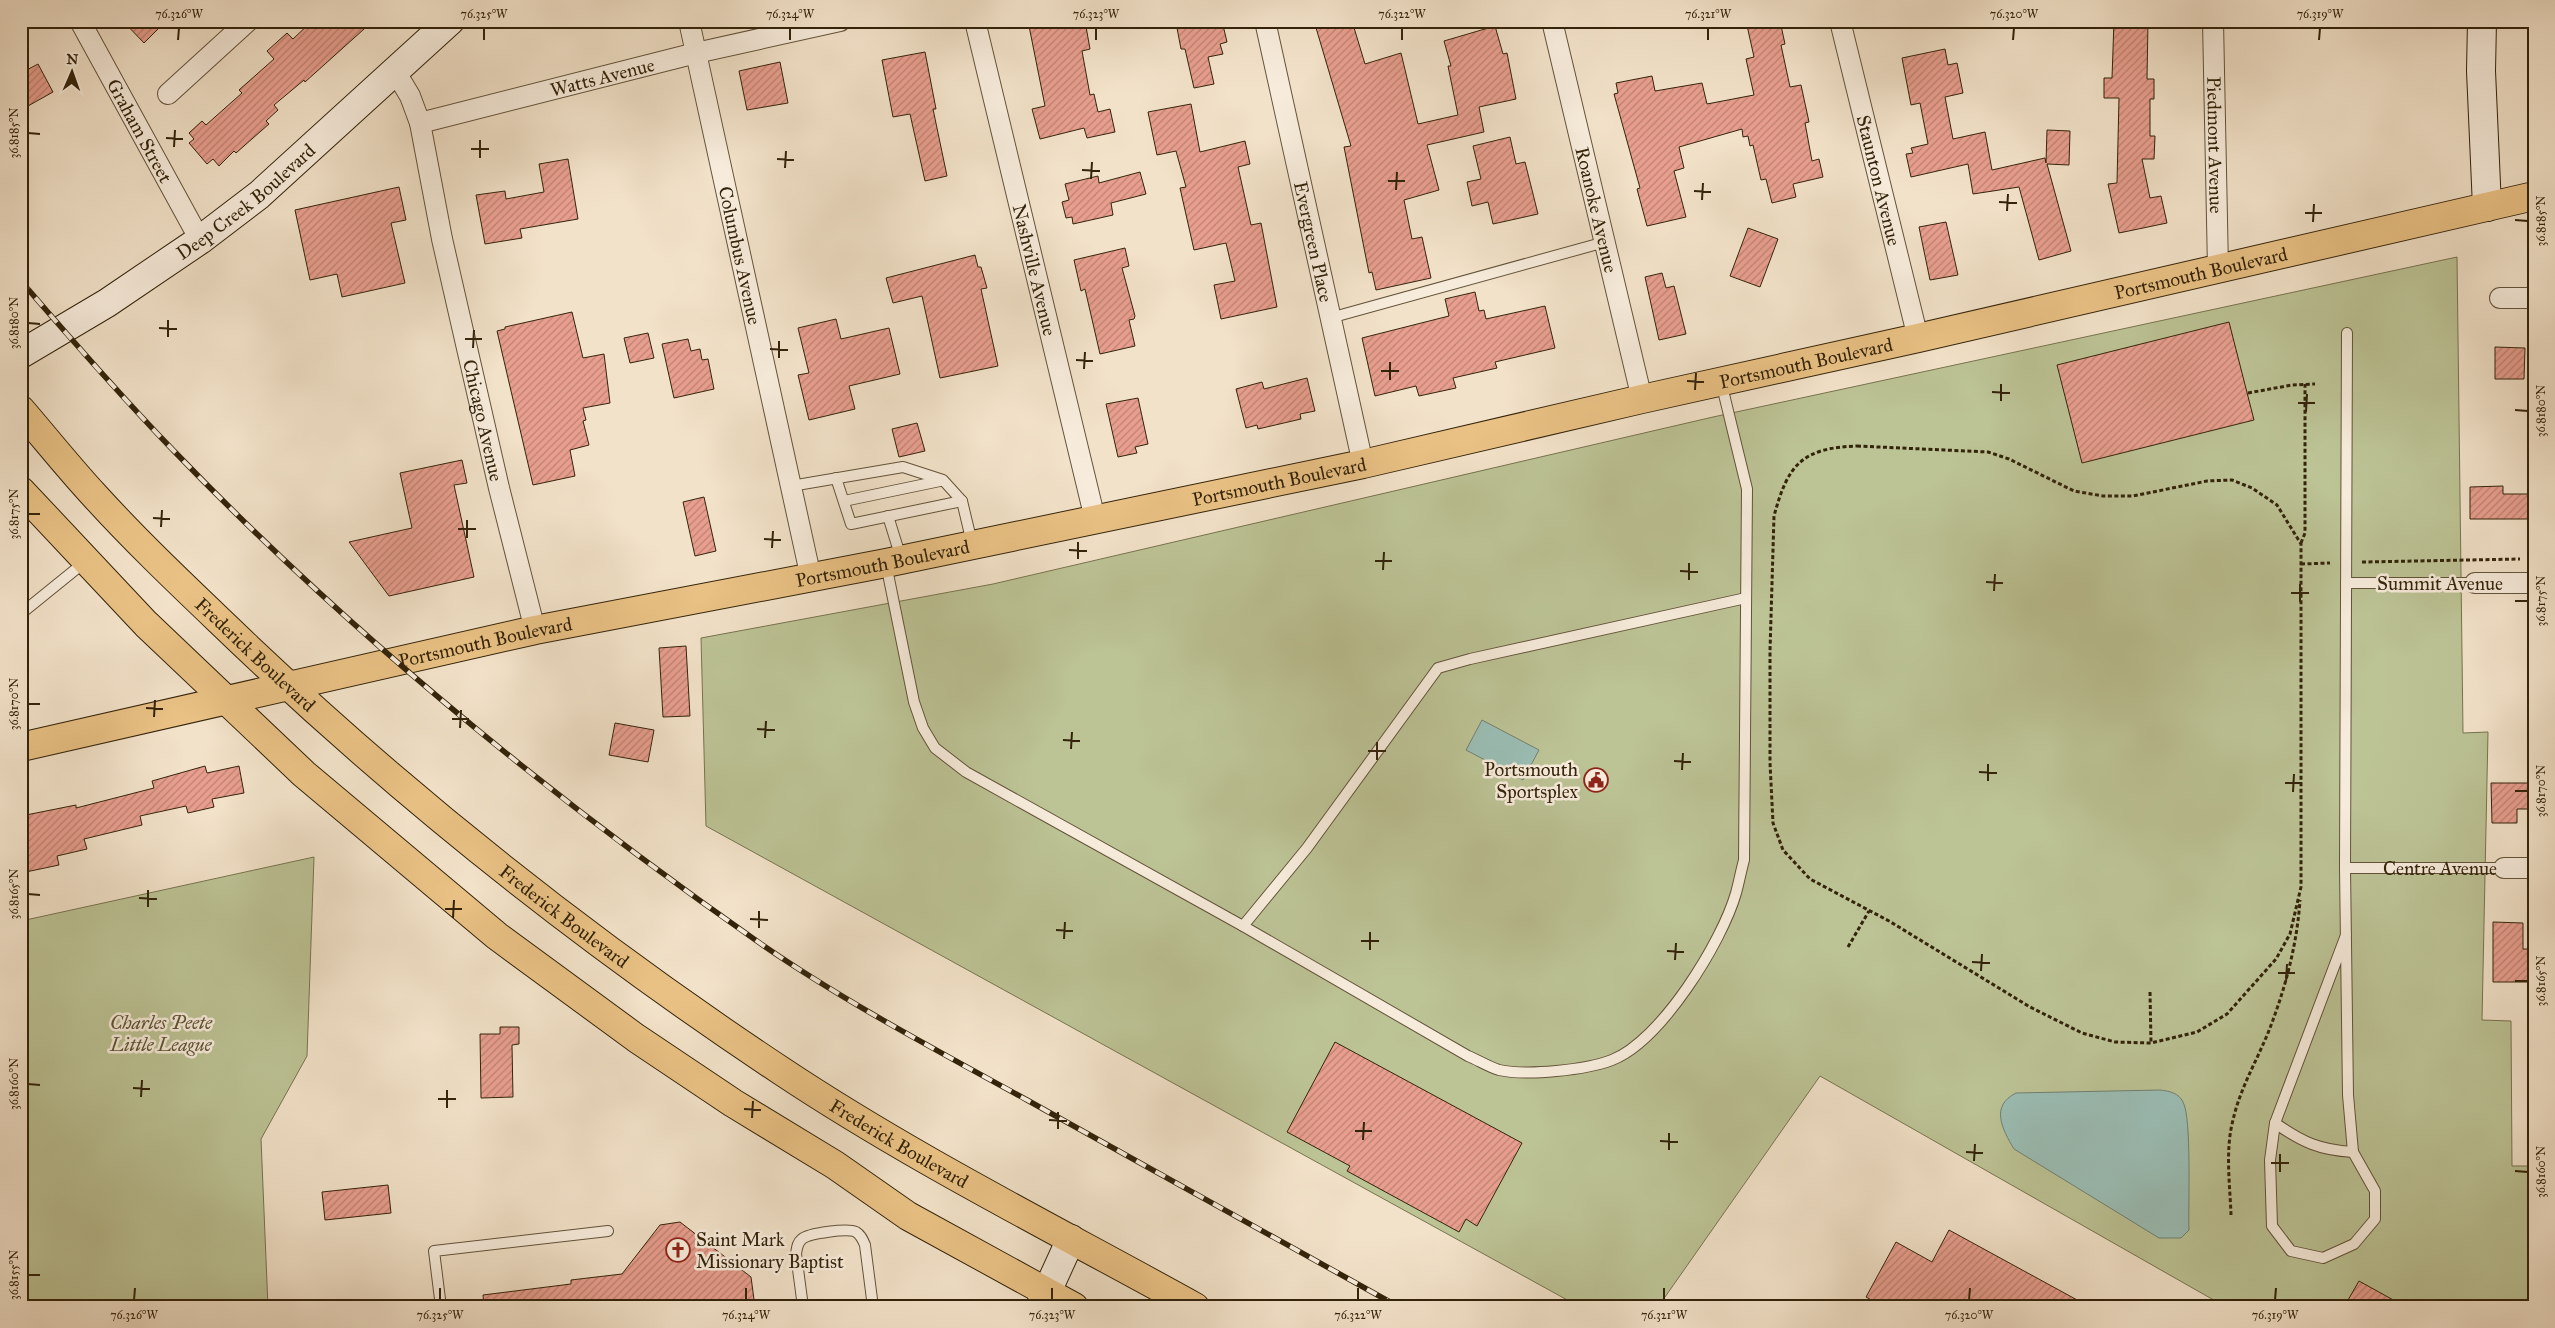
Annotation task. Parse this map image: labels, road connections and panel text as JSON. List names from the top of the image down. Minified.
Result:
{"streets":{"main road":["Portsmouth Boulevard","Frederick Boulevard"],"street":["Watts Avenue","Graham Street","Piedmont Avenue","Staunton Avenue","Deep Creek Boulevard","Roanoke Avenue","Evergreen Place","Columbus Avenue","Nashville Avenue","Chicago Avenue","Summit Avenue","Centre Avenue"]},"crossings":[["Watts Avenue","Columbus Avenue"],["Watts Avenue","Chicago Avenue"],["Graham Street","Deep Creek Boulevard"],["Piedmont Avenue","Portsmouth Boulevard"],["Staunton Avenue","Portsmouth Boulevard"],["Roanoke Avenue","Portsmouth Boulevard"],["Evergreen Place","Portsmouth Boulevard"],["Columbus Avenue","Portsmouth Boulevard"],["Nashville Avenue","Portsmouth Boulevard"],["Portsmouth Boulevard","Chicago Avenue"],["Portsmouth Boulevard","Frederick Boulevard"]],"parks":["Charles Peete Little League"],"places":{"public building":["Portsmouth Sportsplex"],"church":["Saint Mark Missionary Baptist"]},"north":"top","coordinates":["76.326°W","76.325°W","76.324°W","76.323°W","76.322°W","76.321°W","76.320°W","76.319°W","36.8185°N","36.8180°N","36.8175°N","36.8170°N","36.8165°N","36.8160°N","36.8155°N"]}
